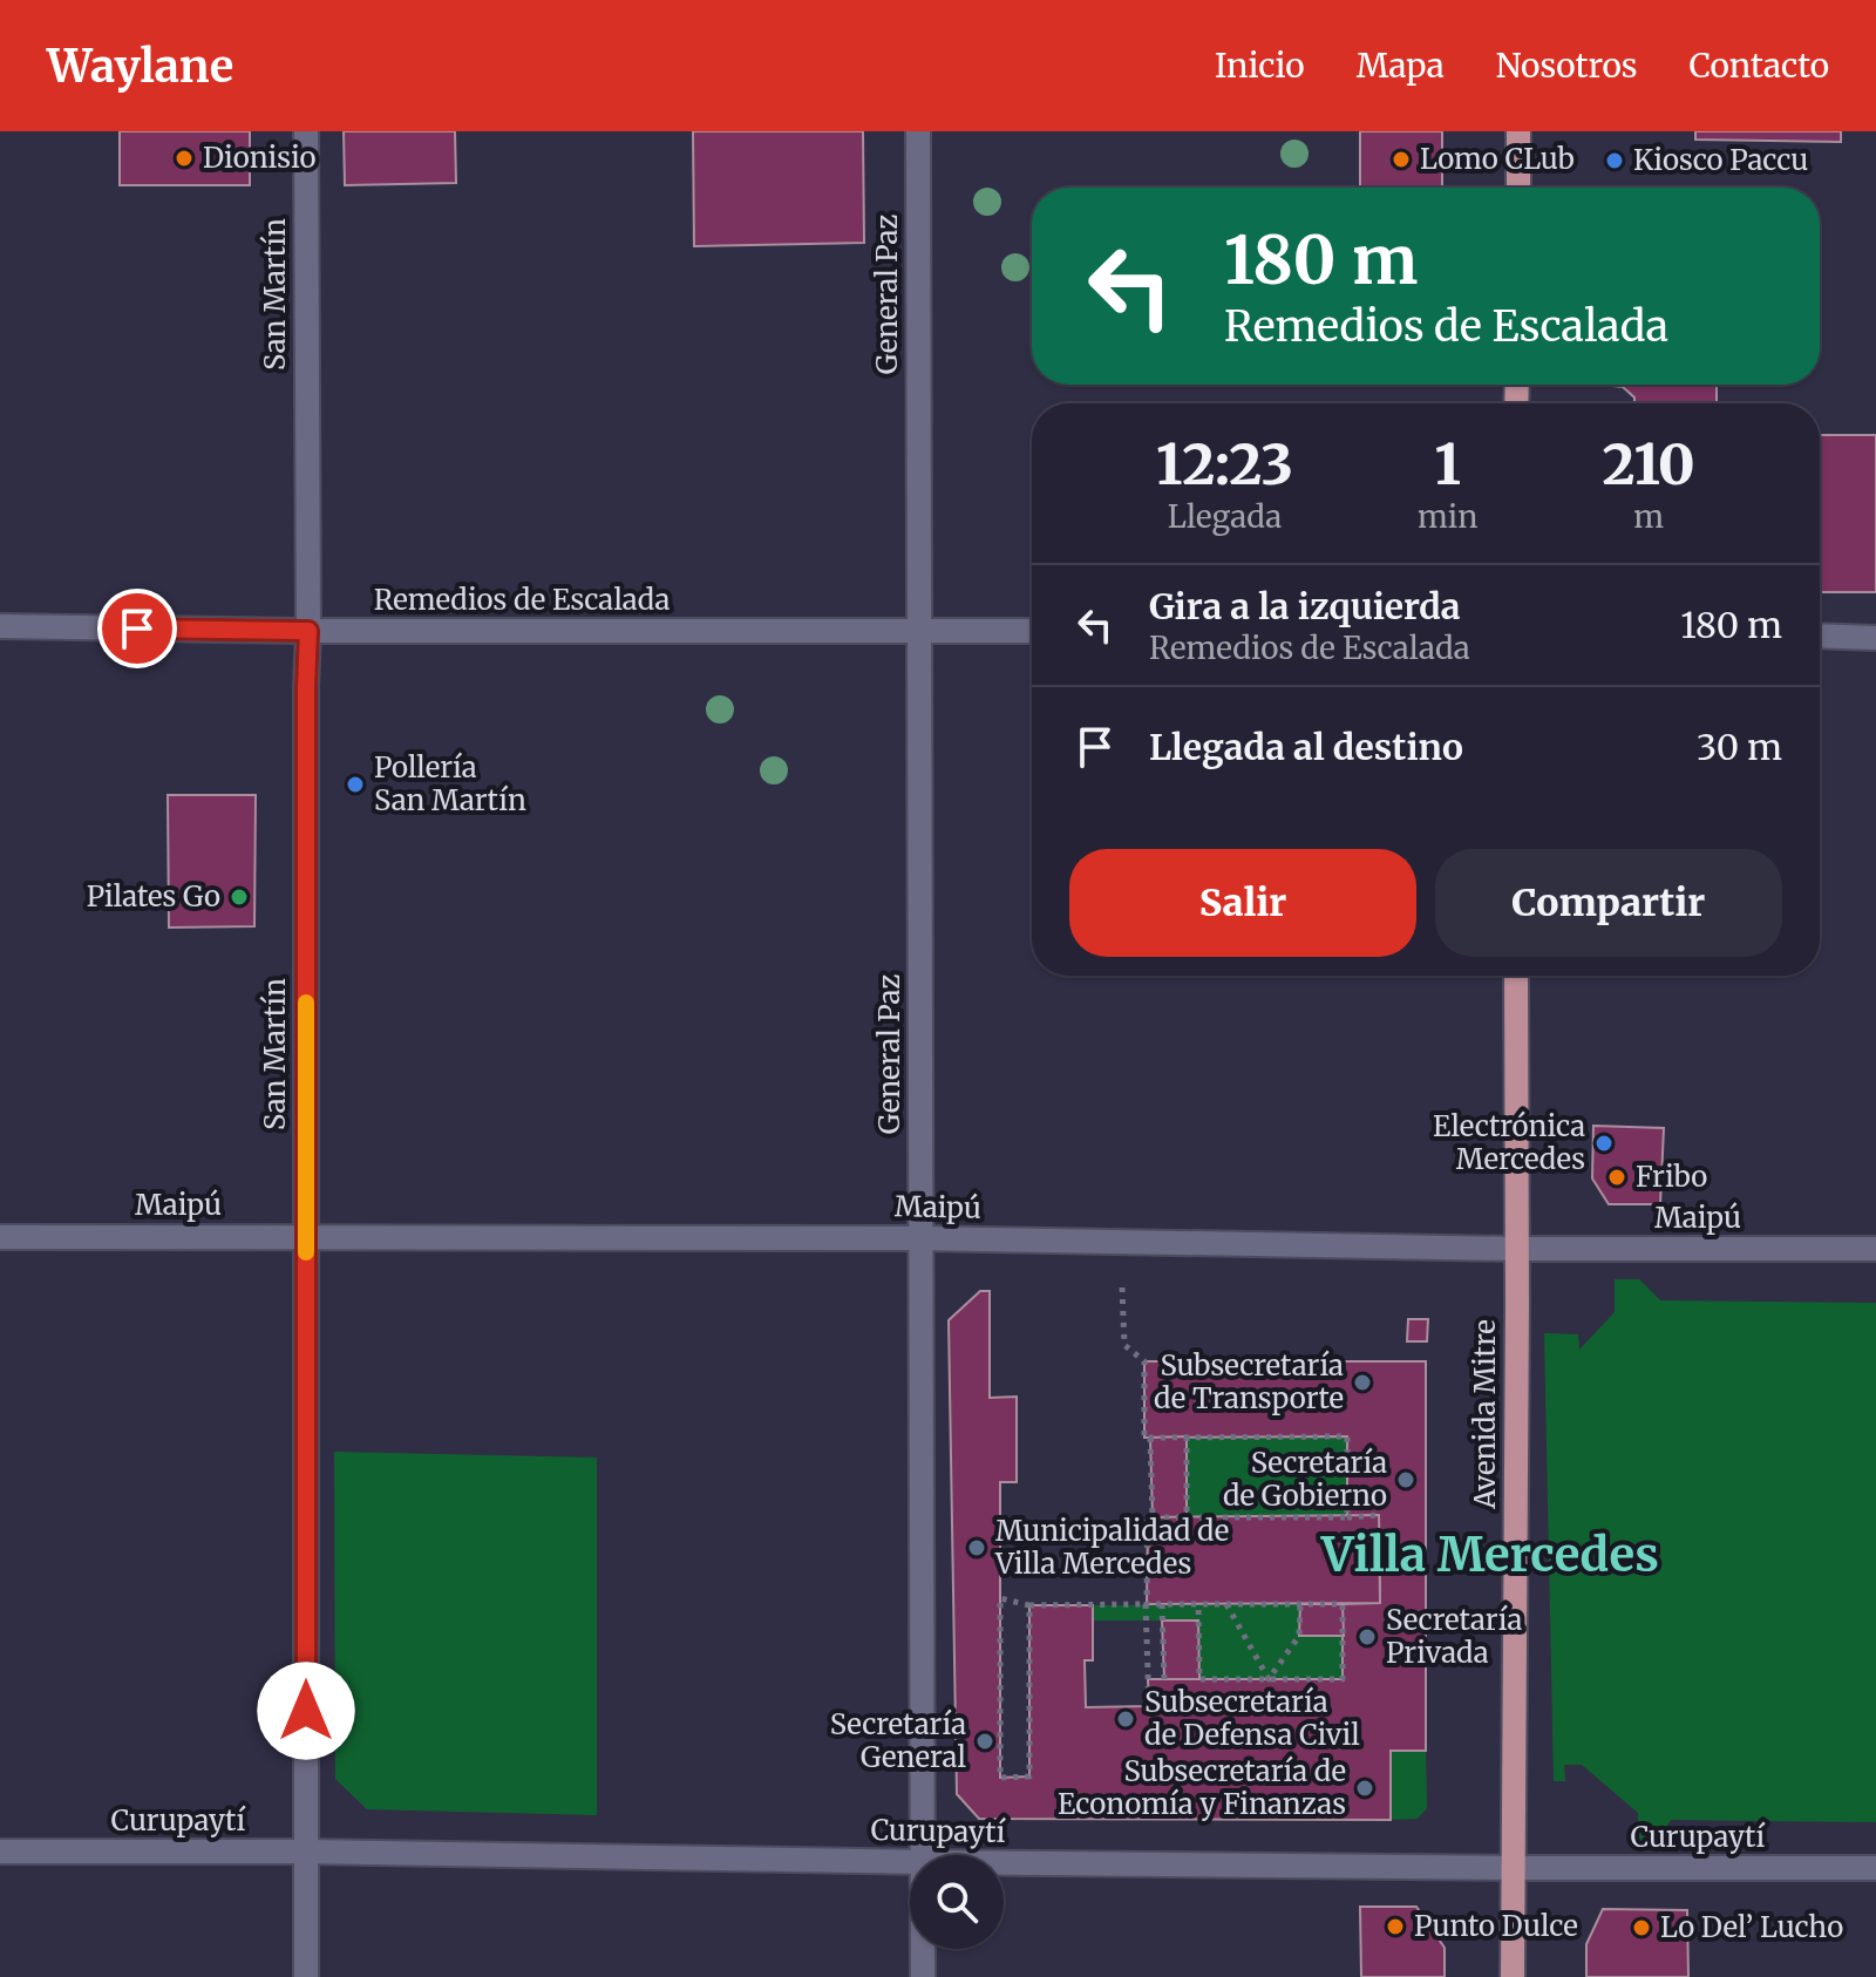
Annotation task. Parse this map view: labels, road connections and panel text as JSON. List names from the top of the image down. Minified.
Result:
{"streets":{"main road":["Avenida Mitre"],"street":["San Martín","General Paz","Remedios de Escalada","Maipú","Curupaytí"]},"crossings":[["San Martín","Remedios de Escalada"],["San Martín","Maipú"],["San Martín","Curupaytí"],["General Paz","Remedios de Escalada"],["General Paz","Maipú"],["Maipú","Avenida Mitre"],["Avenida Mitre","Curupaytí"]],"districts":["Villa Mercedes"],"places":["Dionisio","Lomo CLub","Kiosco Paccu","Pollería San Martín","Pilates Go","Electrónica Mercedes","Fribo","Subsecretaría de Transporte","Secretaría de Gobierno","Municipalidad de Villa Mercedes","Secretaría Privada","Subsecretaría de Defensa Civil","Secretaría General","Subsecretaría de Economía y Finanzas","Punto Dulce","Lo Del’ Lucho"],"page":{"header":"Waylane","nav":["Inicio","Mapa","Nosotros","Contacto"],"turn":["180 m","Remedios de Escalada"],"eta":["12:23","Llegada","1","min","210","m"],"list":[{"name":"Gira a la izquierda","note":"Remedios de Escalada","value":"180 m"},{"name":"Llegada al destino","value":"30 m"}],"buttons":["Salir","Compartir"]}}
